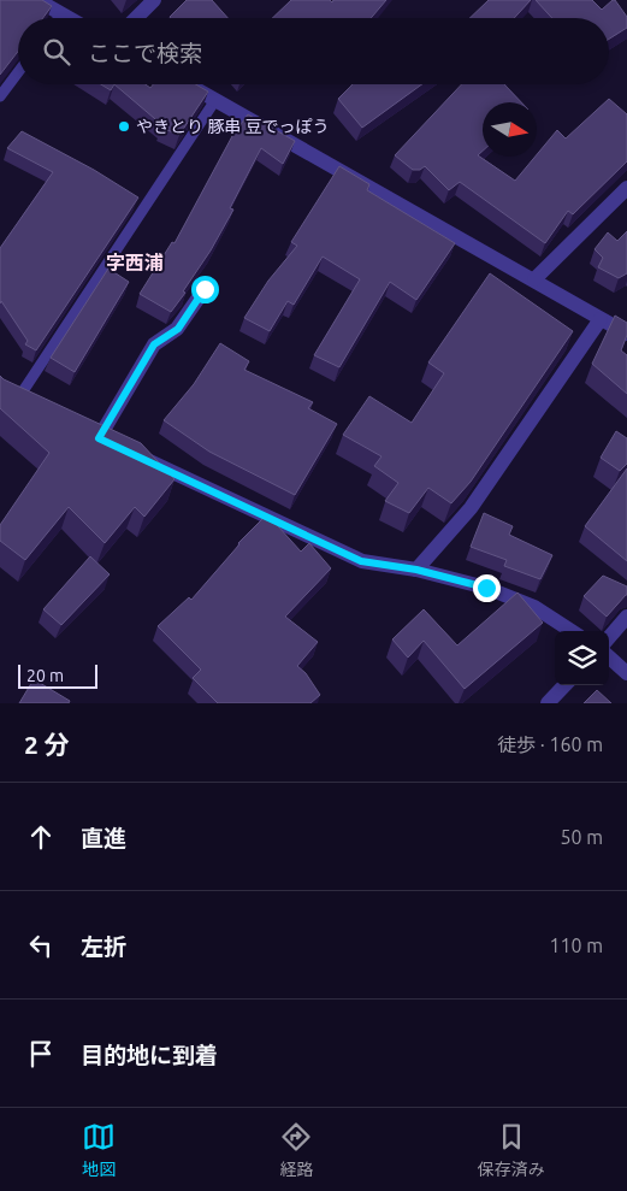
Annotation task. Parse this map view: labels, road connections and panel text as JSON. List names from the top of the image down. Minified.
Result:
{"districts":["字西浦"],"places":["やきとり 豚串 豆でっぽう"],"scale_bar":"20 m","north":"right","page":{"search":"ここで検索","scale":"20 m","heading":["2 分","徒歩 · 160 m"],"list":[["直進","50 m"],["左折","110 m"],"目的地に到着"],"nav":["地図","経路","保存済み"]}}
